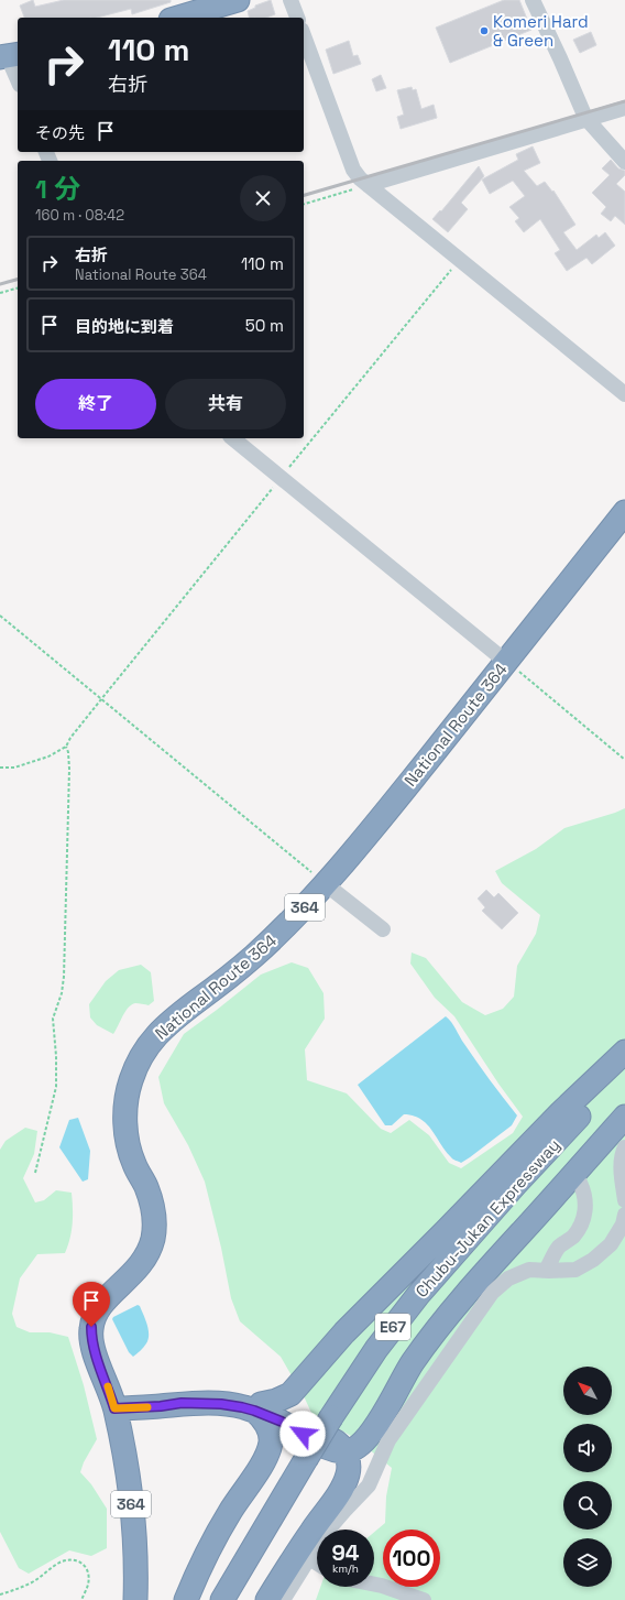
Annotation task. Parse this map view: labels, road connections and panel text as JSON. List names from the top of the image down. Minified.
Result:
{"streets":{"highway":["National Route 364","364","Chubu-Jukan Expressway","E67"]},"places":["Komeri Hard & Green"],"north":"top left","page":{"turn":["110 m","右折"],"then":"その先","heading":["1 分","160 m · 08:42"],"list":[{"name":"右折","note":"National Route 364","value":"110 m"},{"name":"目的地に到着","value":"50 m"}],"buttons":["終了","共有"],"speed":"94 km/h","limit":"100"}}
